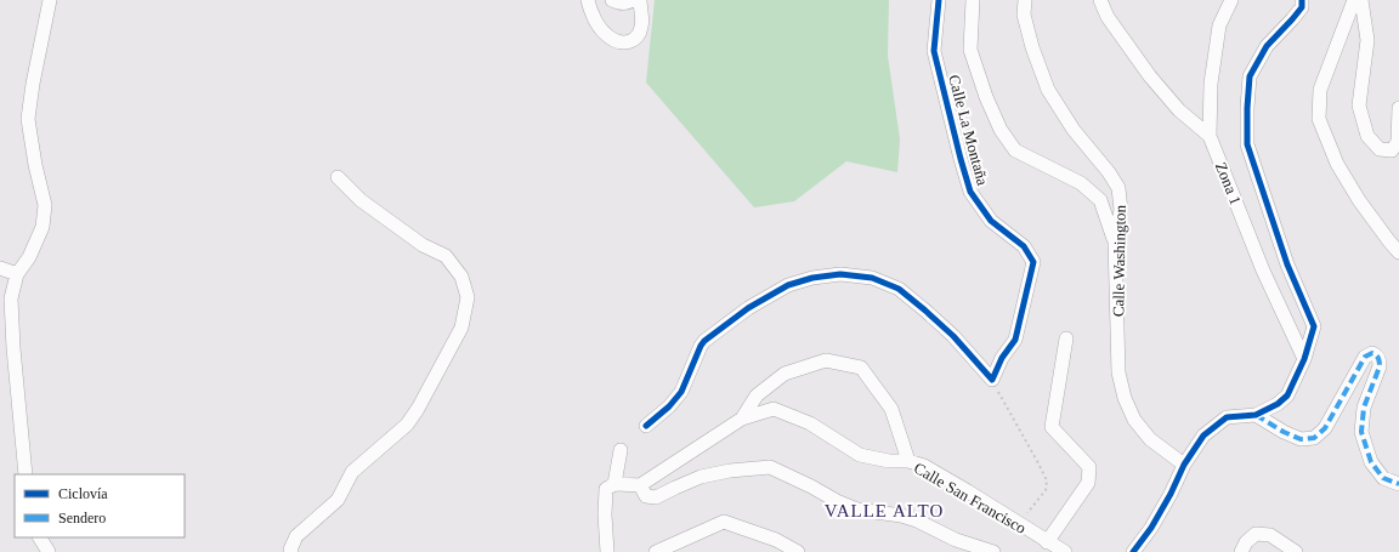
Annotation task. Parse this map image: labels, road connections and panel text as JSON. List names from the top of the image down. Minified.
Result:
{"streets":{"street":["Calle La Montaña","Zona 1","Calle Washington","Calle San Francisco"]},"crossings":[["Calle La Montaña","Calle Washington"]],"districts":["VALLE ALTO"],"legend":["Ciclovía","Sendero"]}
